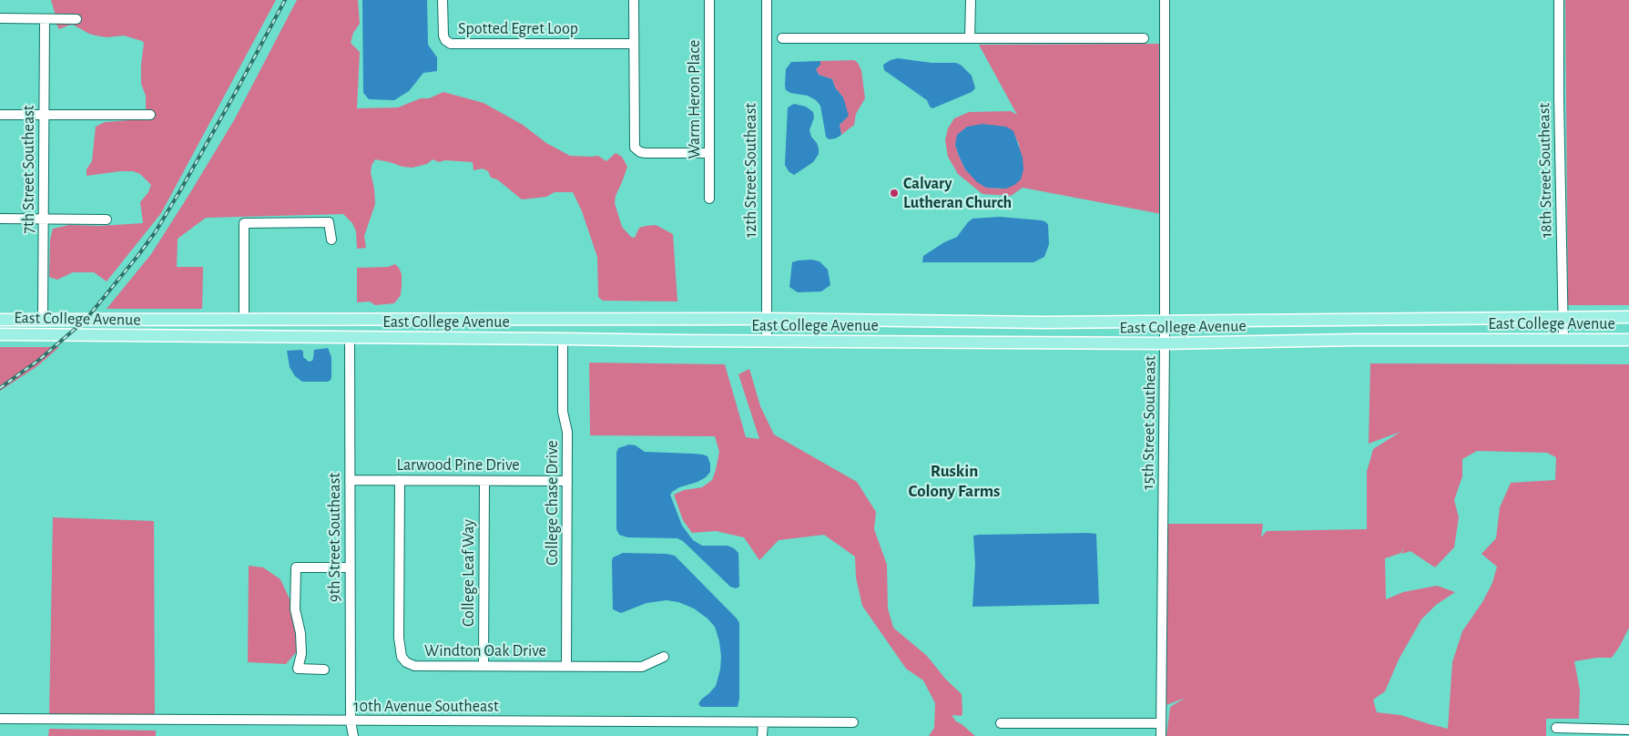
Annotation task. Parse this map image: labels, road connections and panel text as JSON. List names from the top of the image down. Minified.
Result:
{"streets":{"main road":["East College Avenue"],"street":["Spotted Egret Loop","Warm Heron Place","7th Street Southeast","12th Street Southeast","18th Street Southeast","15th Street Southeast","Larwood Pine Drive","College Chase Drive","9th Street Southeast","College Leaf Way","Windton Oak Drive","10th Avenue Southeast"]},"crossings":[["7th Street Southeast","East College Avenue"],["12th Street Southeast","East College Avenue"],["18th Street Southeast","East College Avenue"],["East College Avenue","15th Street Southeast"],["East College Avenue","College Chase Drive"],["East College Avenue","9th Street Southeast"],["Larwood Pine Drive","College Chase Drive"],["Larwood Pine Drive","9th Street Southeast"],["Larwood Pine Drive","College Leaf Way"],["Larwood Pine Drive","Windton Oak Drive"],["College Chase Drive","Windton Oak Drive"],["9th Street Southeast","10th Avenue Southeast"],["College Leaf Way","Windton Oak Drive"]],"districts":["Ruskin Colony Farms"],"places":["Calvary Lutheran Church"]}
